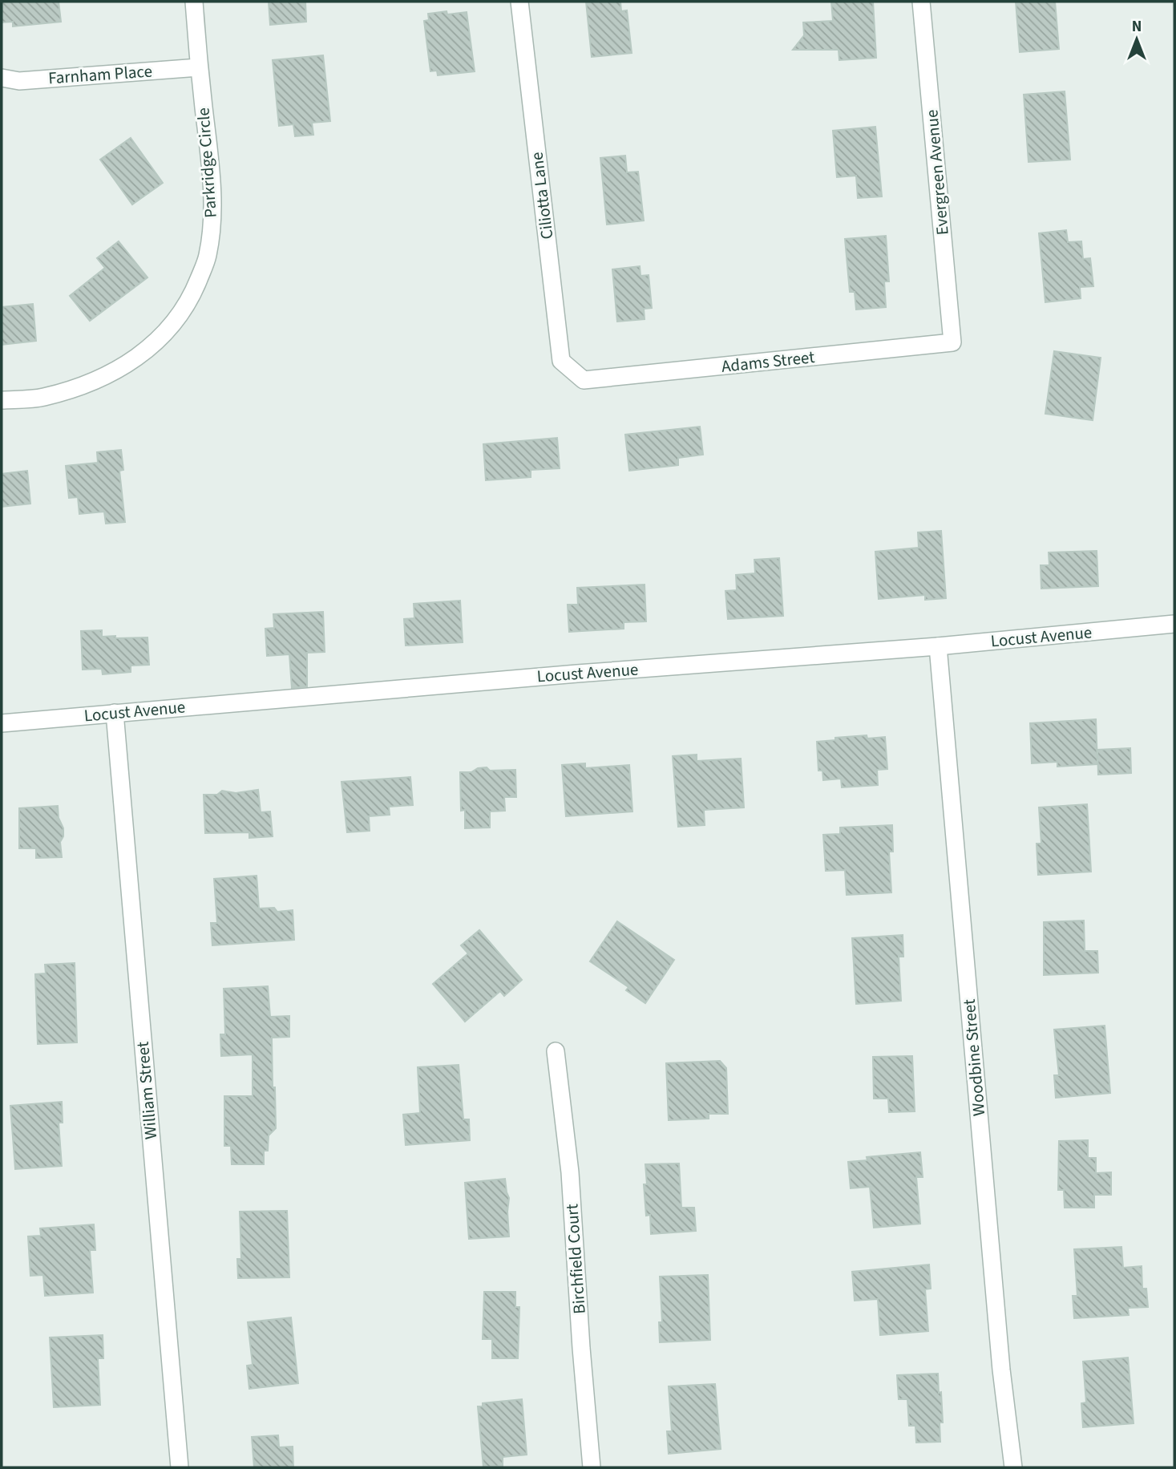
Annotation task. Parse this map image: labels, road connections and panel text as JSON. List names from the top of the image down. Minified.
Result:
{"streets":{"street":["Farnham Place","Parkridge Circle","Evergreen Avenue","Ciliotta Lane","Adams Street","Locust Avenue","Woodbine Street","William Street","Birchfield Court"]},"crossings":[["Farnham Place","Parkridge Circle"],["Evergreen Avenue","Adams Street"],["Ciliotta Lane","Adams Street"],["Locust Avenue","Woodbine Street"],["Locust Avenue","William Street"]],"north":"top"}
